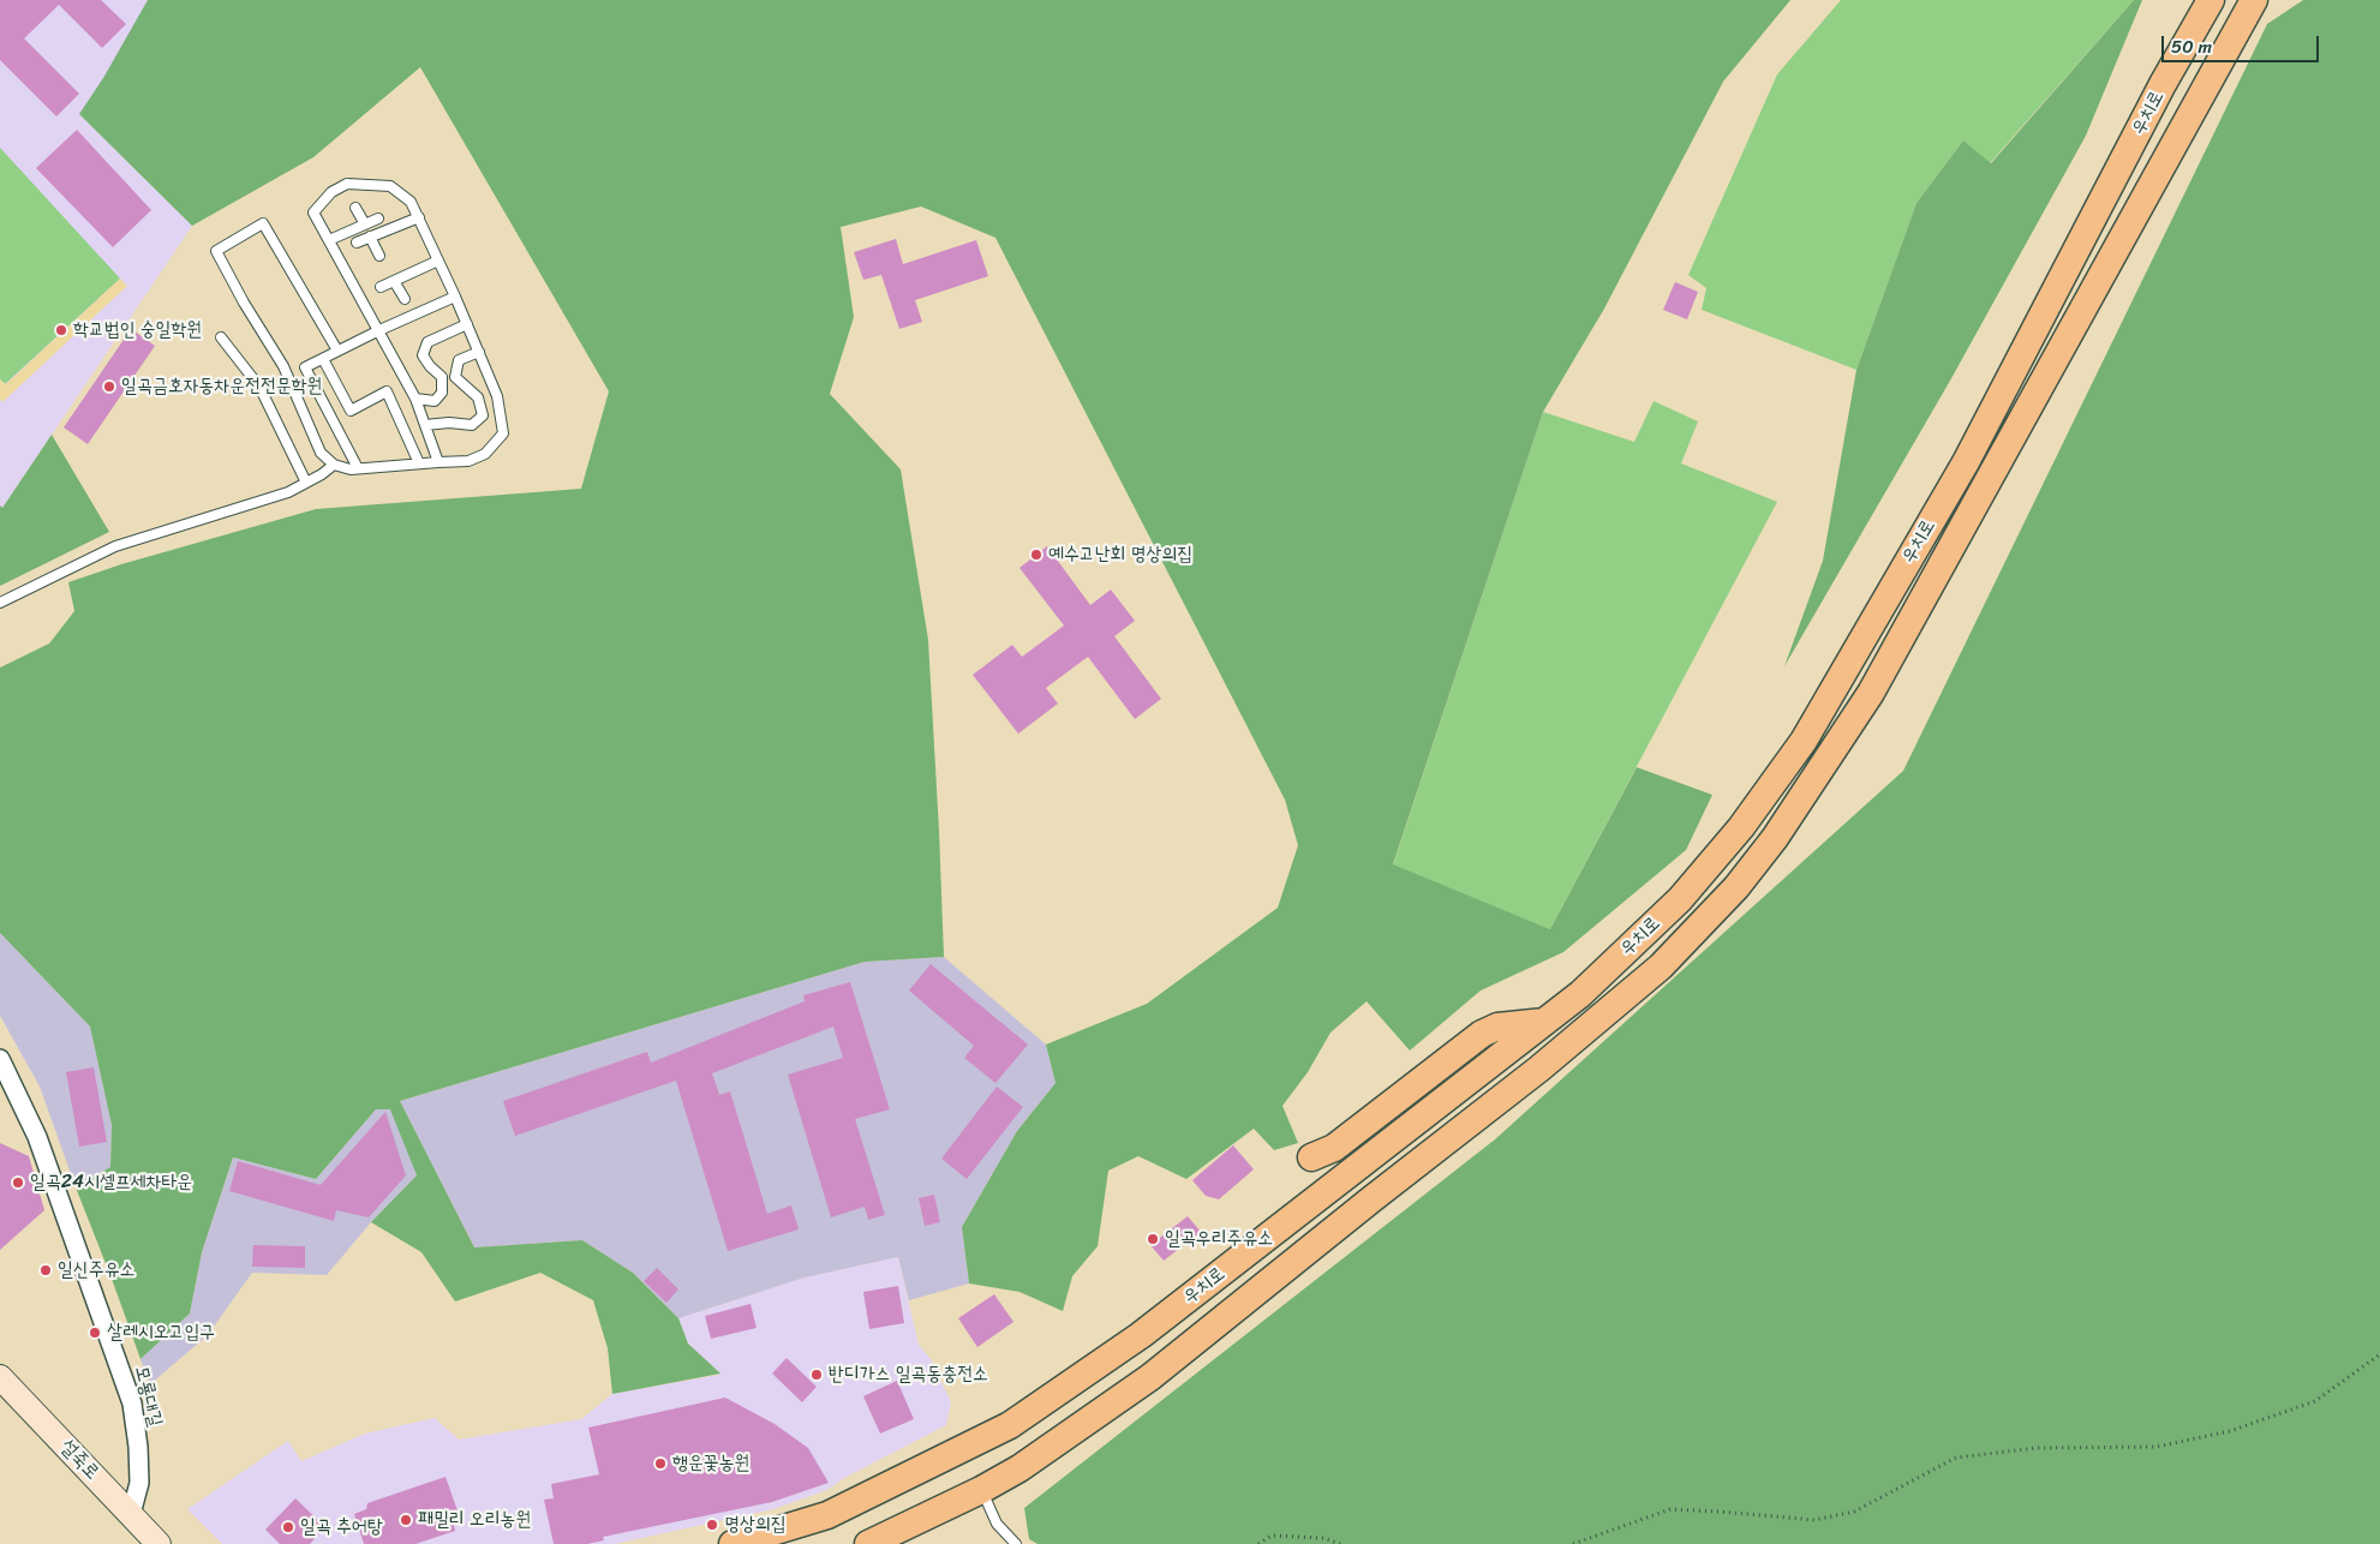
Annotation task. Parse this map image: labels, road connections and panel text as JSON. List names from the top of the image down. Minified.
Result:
{"streets":{"main road":["우치로","설죽로"],"street":["모룡대길"]},"crossings":[["모룡대길","설죽로"]],"places":["학교법인 숭일학원","일곡금호자동차운전전문학원","예수고난회 명상의집","일곡24시셀프세차타운","일곡우리주유소","일신주유소","살레시오고입구","반디가스 일곡동충전소","행운꽃농원","패밀리 오리농원","명상의집","일곡 추어탕"],"scale_bar":"50 m"}
